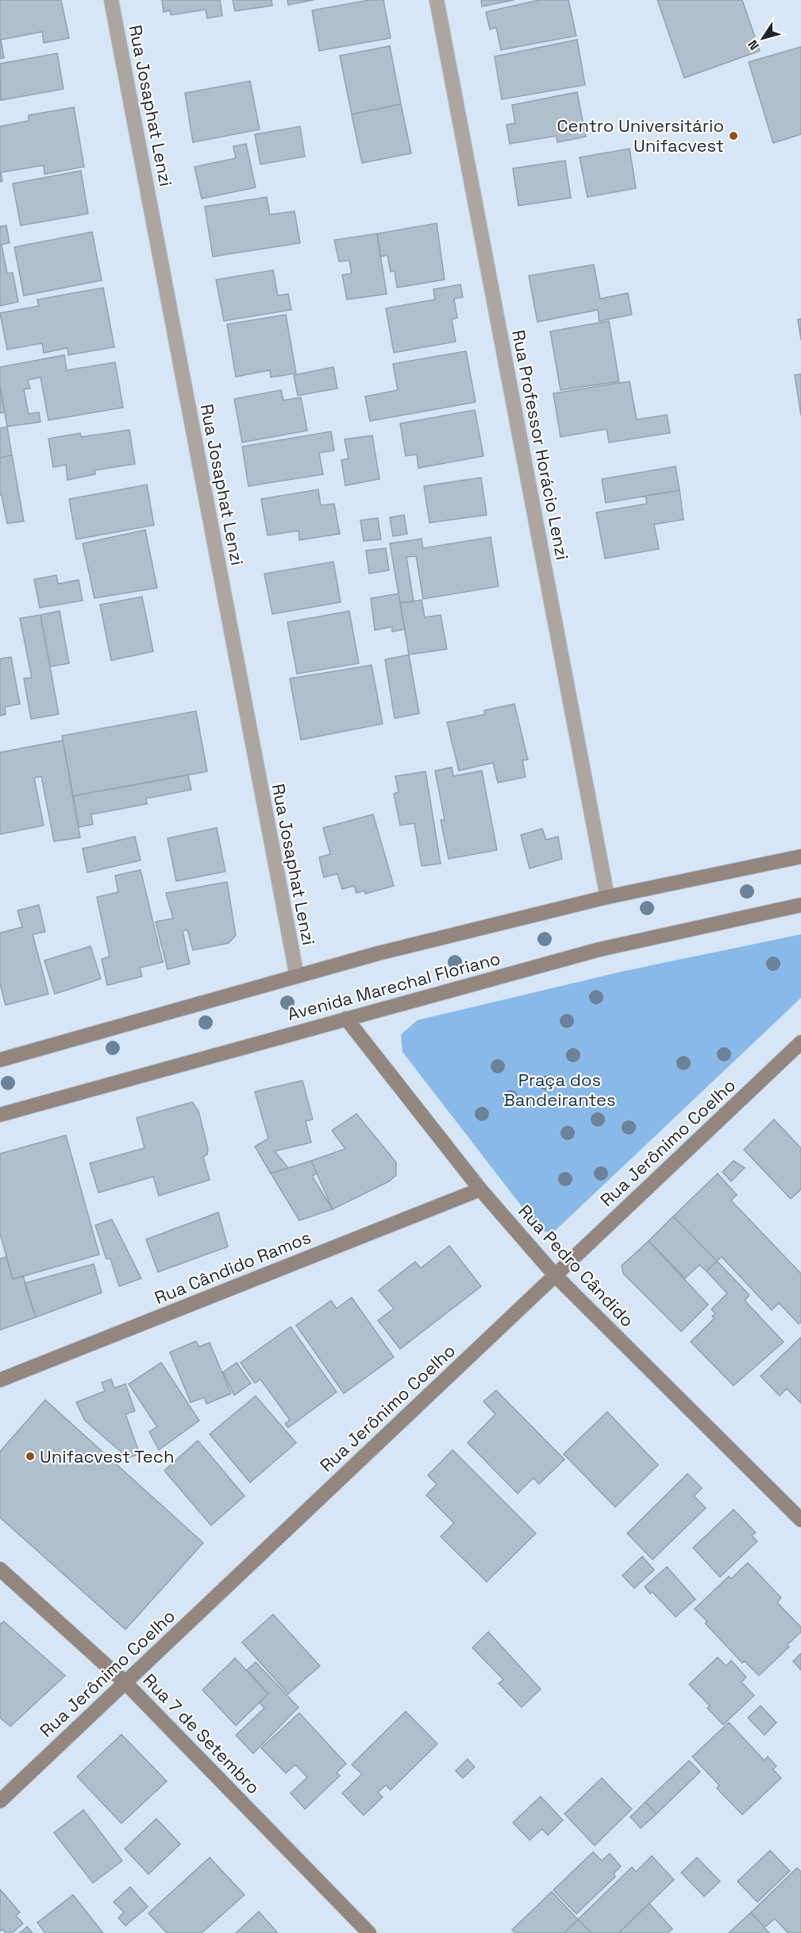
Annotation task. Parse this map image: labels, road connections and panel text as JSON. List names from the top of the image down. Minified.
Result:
{"streets":{"street":["Rua Josaphat Lenzi","Rua Professor Horácio Lenzi","Avenida Marechal Floriano","Rua Jerônimo Coelho","Rua Pedro Cândido","Rua Cândido Ramos","Rua 7 de Setembro"]},"crossings":[["Rua Josaphat Lenzi","Avenida Marechal Floriano"],["Rua Professor Horácio Lenzi","Avenida Marechal Floriano"],["Avenida Marechal Floriano","Rua Pedro Cândido"],["Rua Jerônimo Coelho","Rua Pedro Cândido"],["Rua Jerônimo Coelho","Rua 7 de Setembro"],["Rua Pedro Cândido","Rua Cândido Ramos"]],"parks":["Praça dos Bandeirantes"],"places":["Centro Universitário Unifacvest","Unifacvest Tech"],"north":"bottom left"}
